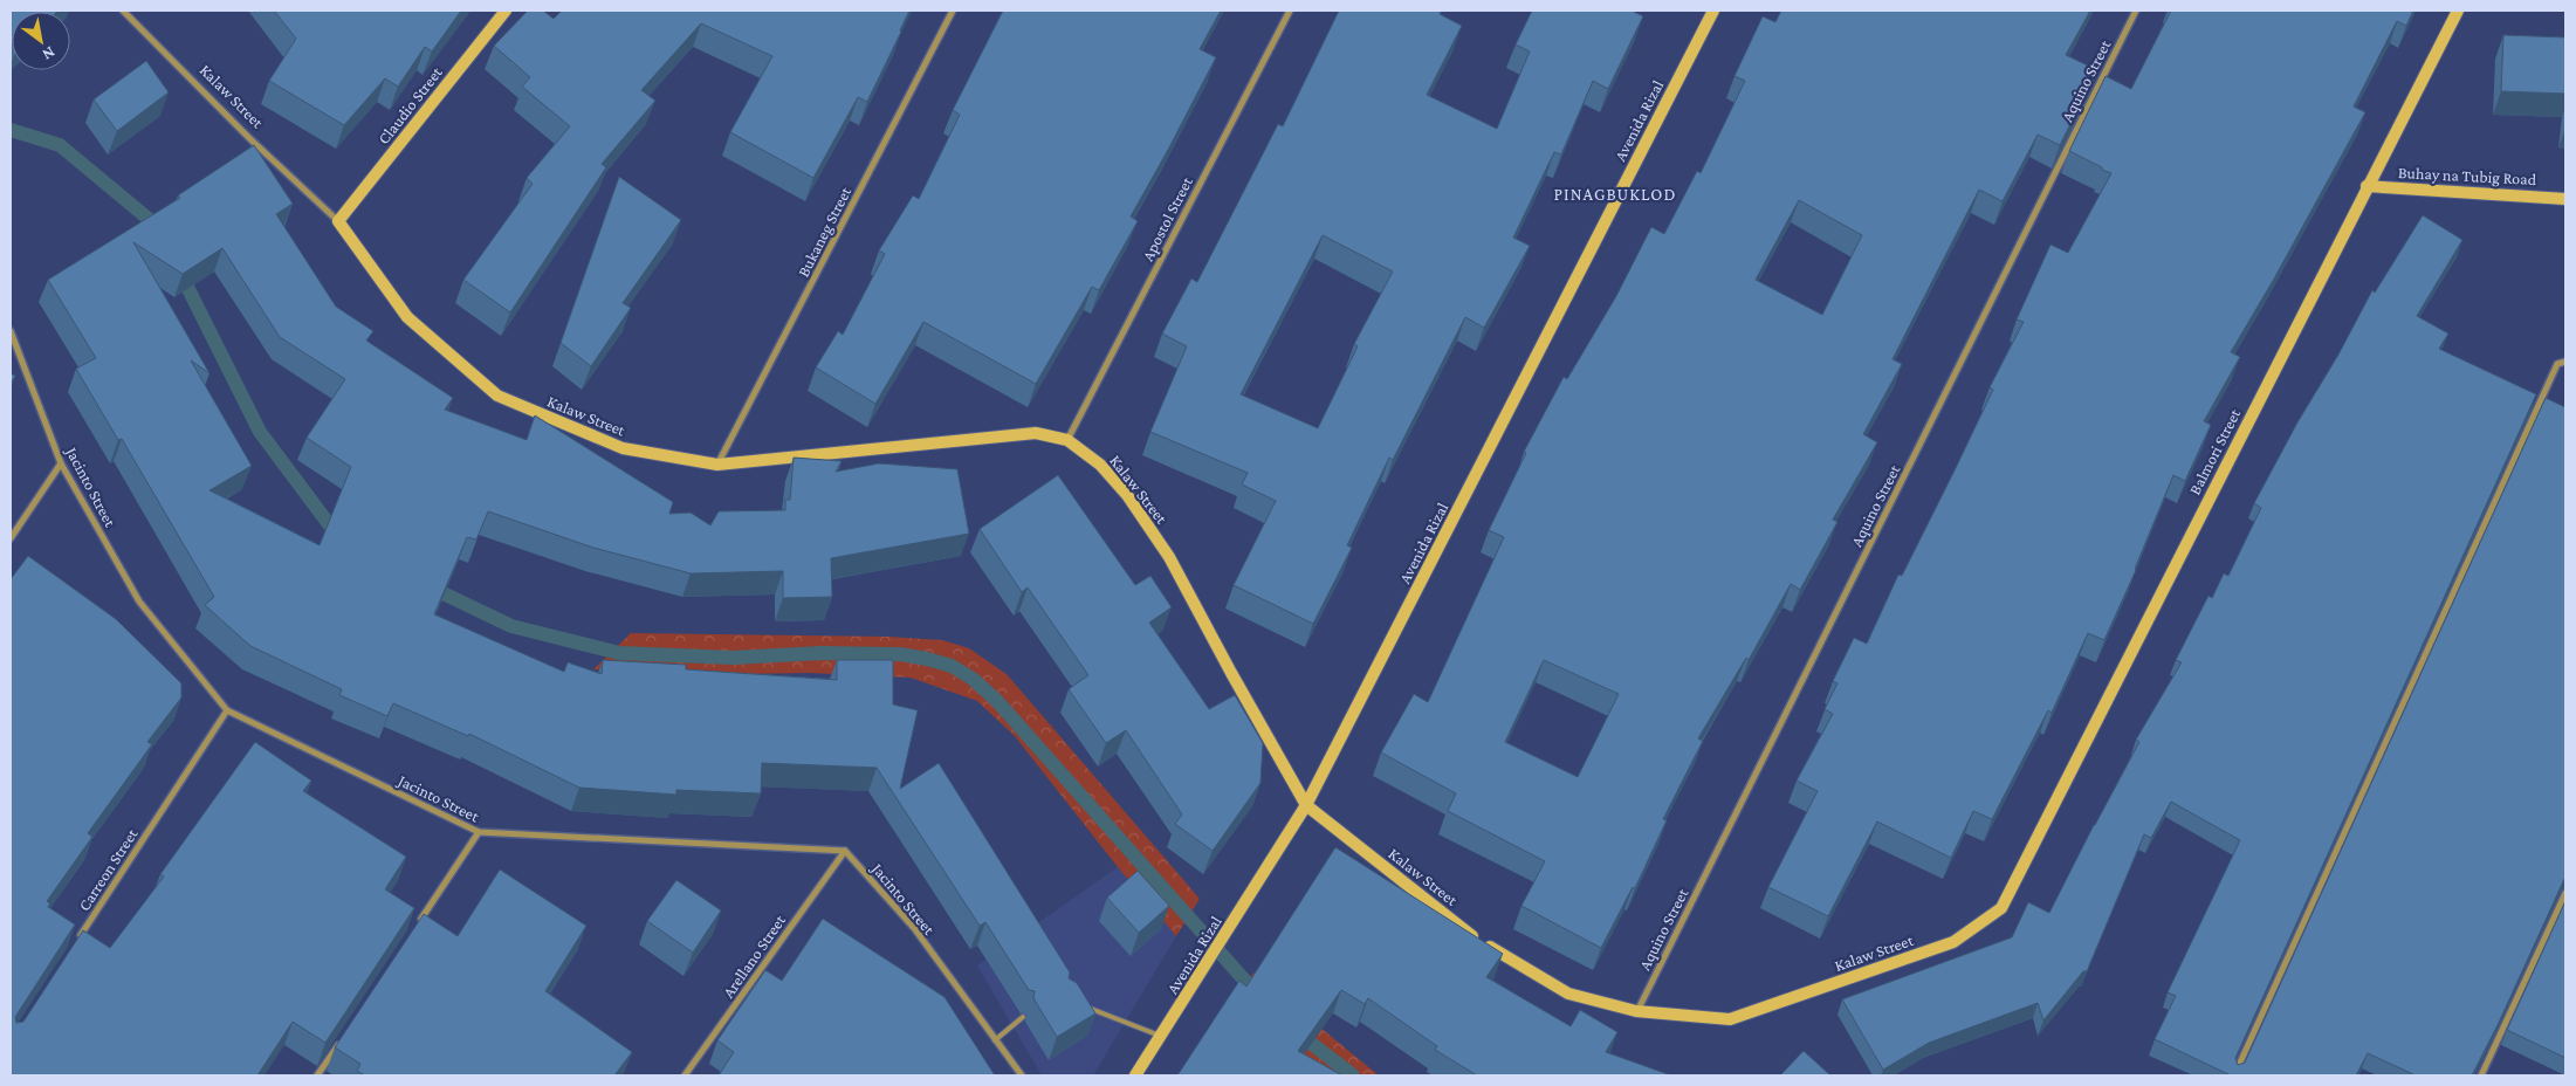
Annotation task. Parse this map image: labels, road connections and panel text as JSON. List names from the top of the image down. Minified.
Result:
{"streets":{"main road":["Kalaw Street","Claudio Street","Avenida Rizal","Buhay na Tubig Road","Balmori Street"],"street":["Aquino Street","Apostol Street","Bukaneg Street","Jacinto Street","Carreon Street","Arellano Street"]},"crossings":[["Aquino Street","Kalaw Street"],["Kalaw Street","Claudio Street"],["Kalaw Street","Avenida Rizal"],["Kalaw Street","Apostol Street"],["Kalaw Street","Bukaneg Street"],["Kalaw Street","Balmori Street"],["Buhay na Tubig Road","Balmori Street"],["Jacinto Street","Carreon Street"],["Jacinto Street","Arellano Street"]],"districts":["PINAGBUKLOD"],"north":"bottom right"}
